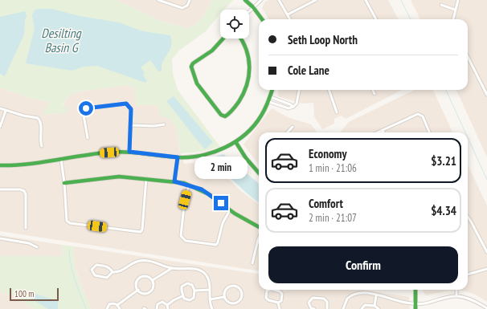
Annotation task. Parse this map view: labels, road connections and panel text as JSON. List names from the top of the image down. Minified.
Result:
{"water":["Desilting Basin G"],"scale_bar":"100 m","page":{"banner":["Seth Loop North","Cole Lane"],"list":[{"name":"Economy","note":"1 min · 21:06","value":"$3.21"},{"name":"Comfort","note":"2 min · 21:07","value":"$4.34"}],"bubble":"2 min","buttons":"Confirm","scale":"100 m"}}
